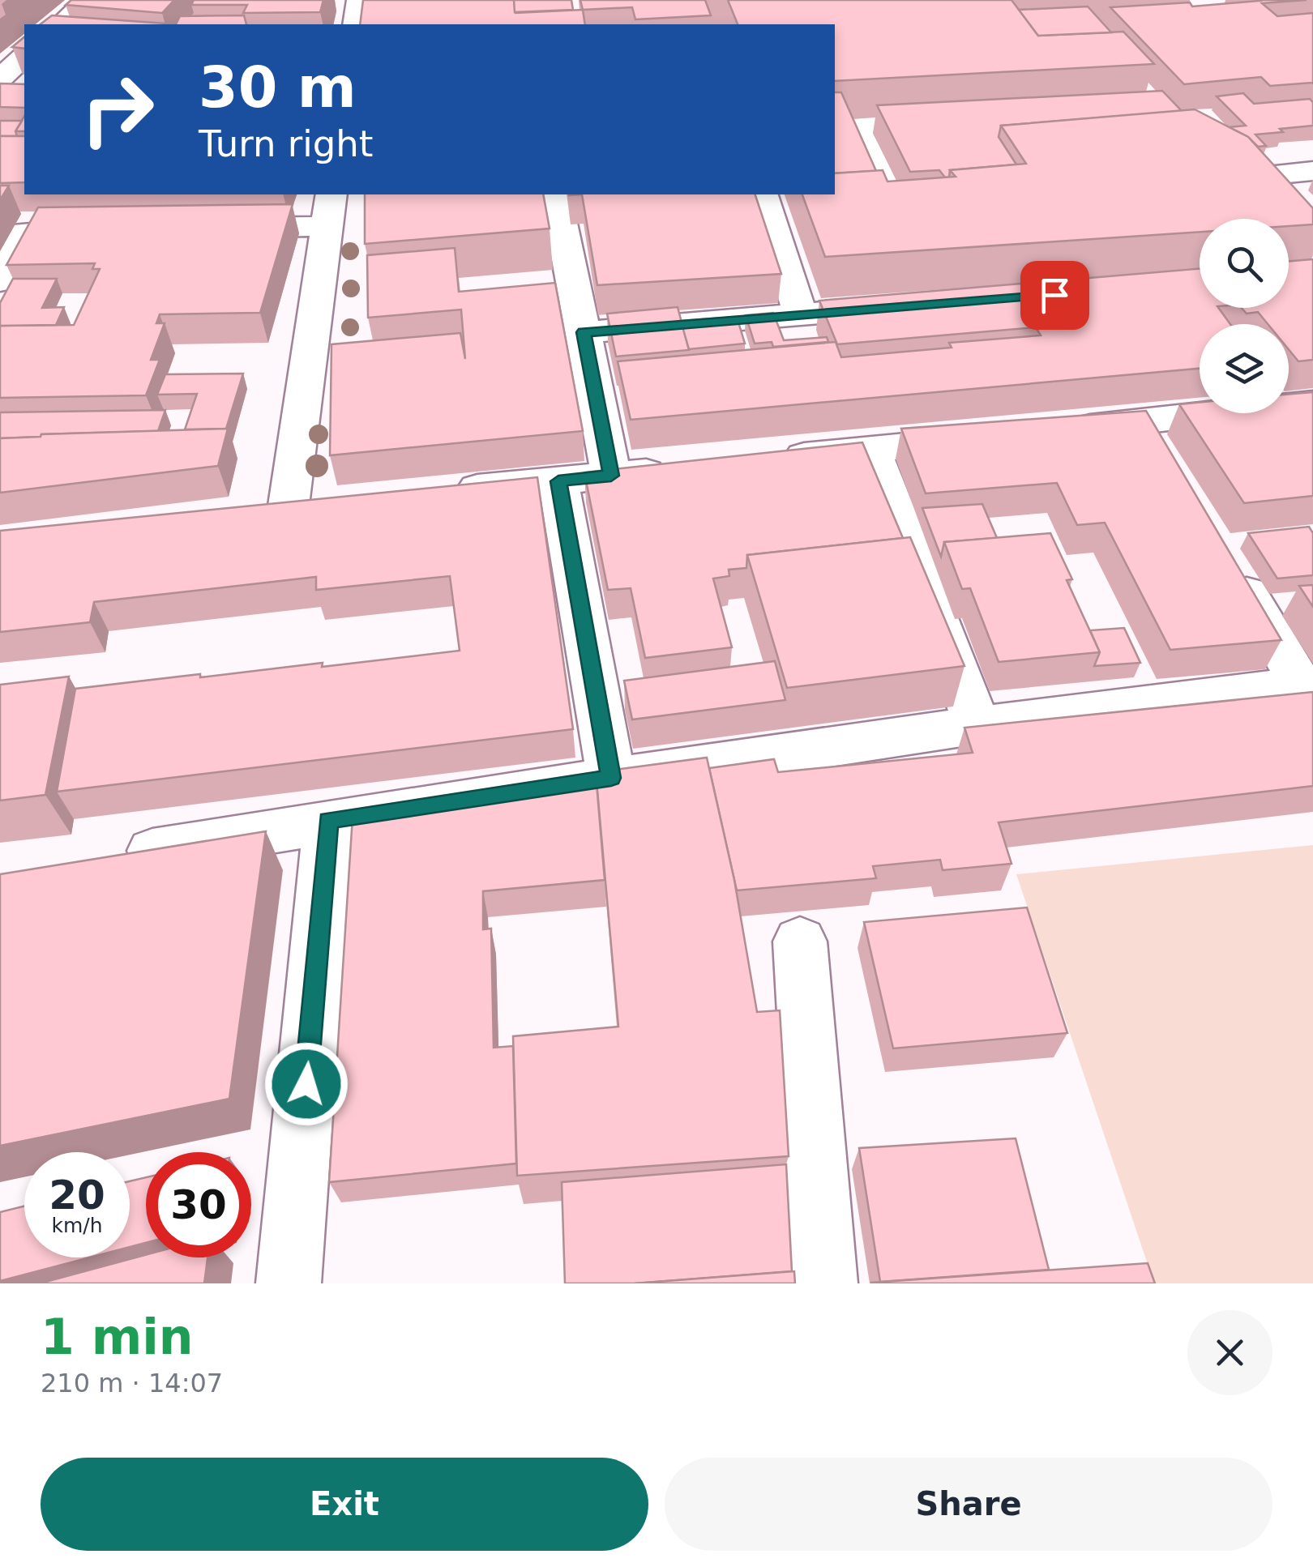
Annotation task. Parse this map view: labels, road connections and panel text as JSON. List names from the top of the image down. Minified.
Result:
{"page":{"turn":["30 m","Turn right"],"speed":"20 km/h","limit":"30","heading":["1 min","210 m · 14:07"],"buttons":["Exit","Share"]}}
